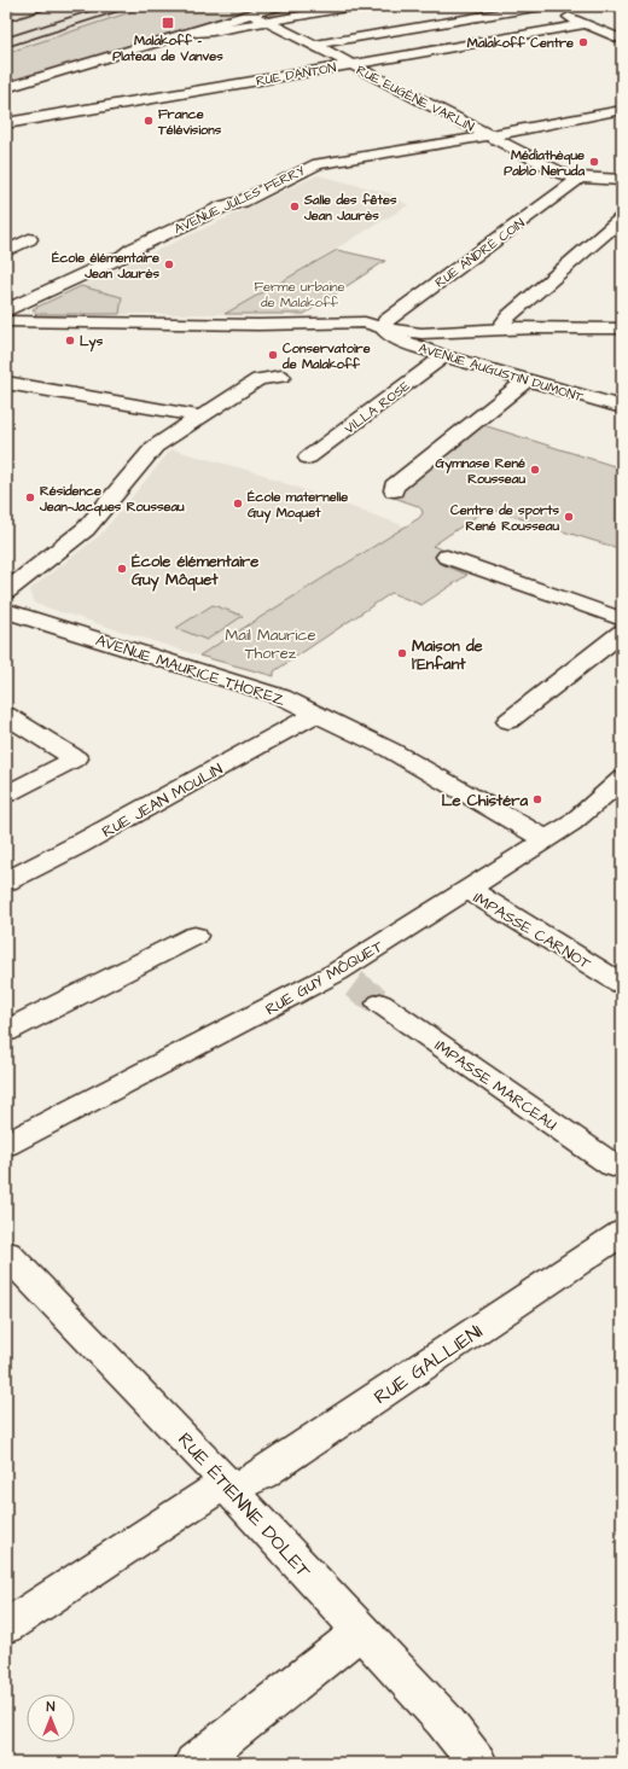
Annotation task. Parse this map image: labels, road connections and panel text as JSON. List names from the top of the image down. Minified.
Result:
{"streets":{"street":["RUE DANTON","RUE EUGÈNE VARLIN","AVENUE JULES FERRY","RUE ANDRÉ COIN","AVENUE AUGUSTIN DUMONT","VILLA ROSE","AVENUE MAURICE THOREZ","RUE JEAN MOULIN","IMPASSE CARNOT","RUE GUY MÔQUET","IMPASSE MARCEAU","RUE GALLIENI","RUE ÉTIENNE DOLET"]},"crossings":[["RUE DANTON","RUE EUGÈNE VARLIN"],["RUE EUGÈNE VARLIN","AVENUE JULES FERRY"],["RUE EUGÈNE VARLIN","RUE ANDRÉ COIN"],["RUE ANDRÉ COIN","AVENUE AUGUSTIN DUMONT"],["AVENUE AUGUSTIN DUMONT","VILLA ROSE"],["AVENUE MAURICE THOREZ","RUE JEAN MOULIN"],["AVENUE MAURICE THOREZ","RUE GUY MÔQUET"],["IMPASSE CARNOT","RUE GUY MÔQUET"],["RUE GALLIENI","RUE ÉTIENNE DOLET"]],"parks":["Ferme urbaine de Malakoff","Mail Maurice Thorez"],"places":{"transit":["Malakoff - Plateau de Vanves"],"other":["Malakoff Centre","France Télévisions","Médiathèque Pablo Neruda","Salle des fêtes Jean Jaurès","École élémentaire Jean Jaurès","Lys","Conservatoire de Malakoff","Gymnase René Rousseau","Résidence Jean-Jacques Rousseau","École maternelle Guy Moquet","Centre de sports René Rousseau","École élémentaire Guy Môquet","Maison de l'Enfant","Le Chistéra"]},"north":"top"}
